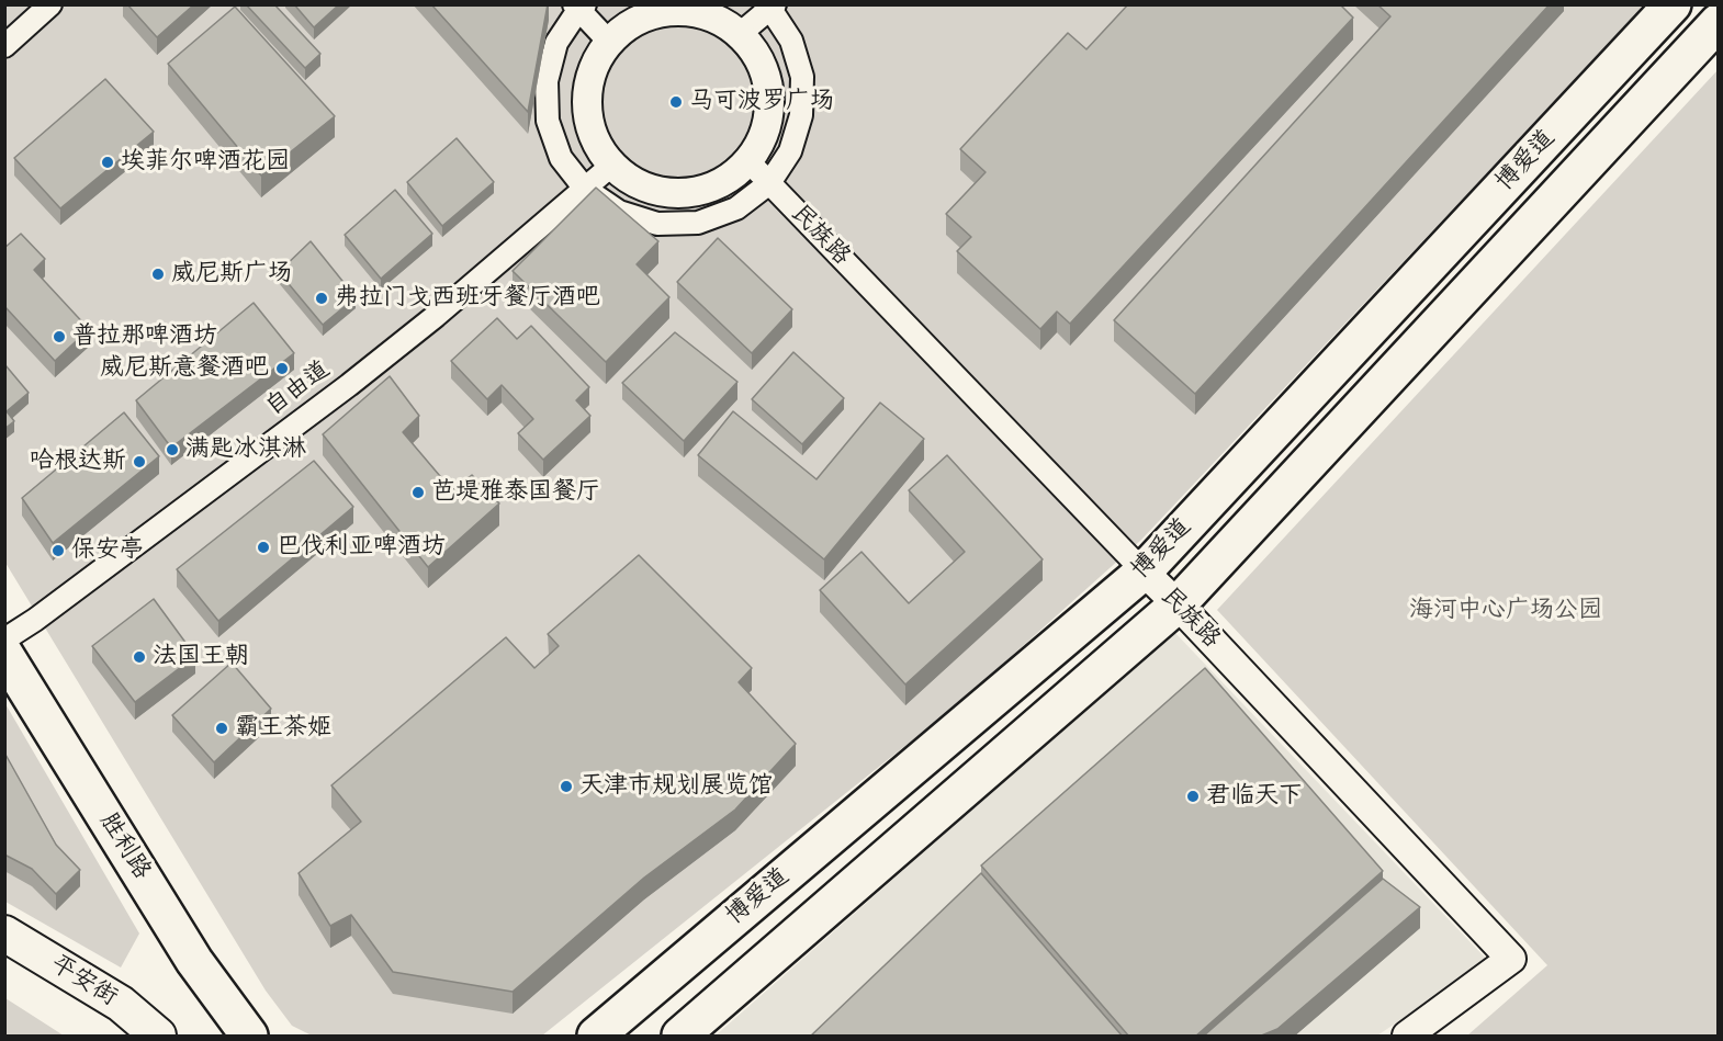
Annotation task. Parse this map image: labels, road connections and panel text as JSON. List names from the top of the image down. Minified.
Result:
{"streets":{"main road":["博爱道","胜利路"],"street":["民族路","自由道","平安街"]},"crossings":[["博爱道","民族路"],["民族路","自由道"]],"parks":["海河中心广场公园"],"places":["马可波罗广场","埃菲尔啤酒花园","威尼斯广场","弗拉门戈西班牙餐厅酒吧","普拉那啤酒坊","威尼斯意餐酒吧","满匙冰淇淋","哈根达斯","芭堤雅泰国餐厅","巴伐利亚啤酒坊","保安亭","法国王朝","霸王茶姬","天津市规划展览馆","君临天下"]}
